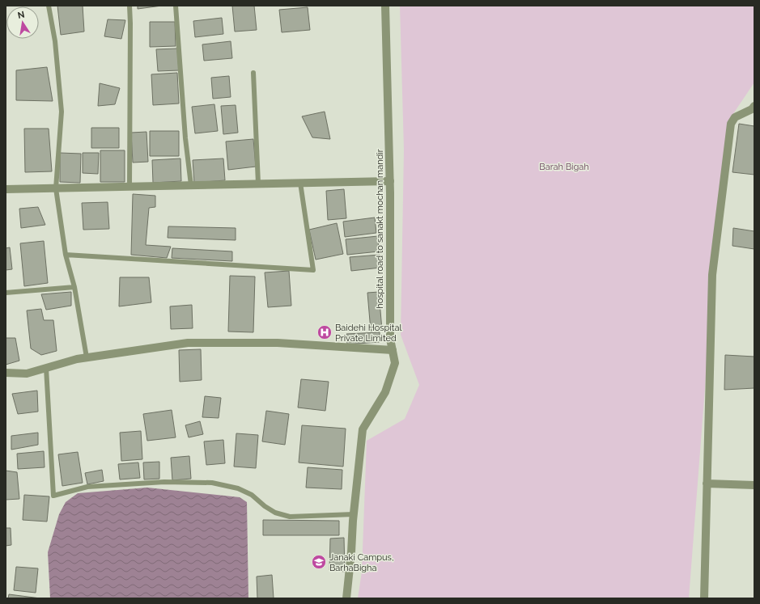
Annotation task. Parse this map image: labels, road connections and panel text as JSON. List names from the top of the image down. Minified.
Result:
{"streets":{"street":["hospital road to sanakt mochan mandir"]},"parks":["Barah Bigah"],"places":{"hospital":["Baidehi Hospital Private Limited"],"school or university":["Janaki Campus, BarhaBigha"]},"north":"top"}
